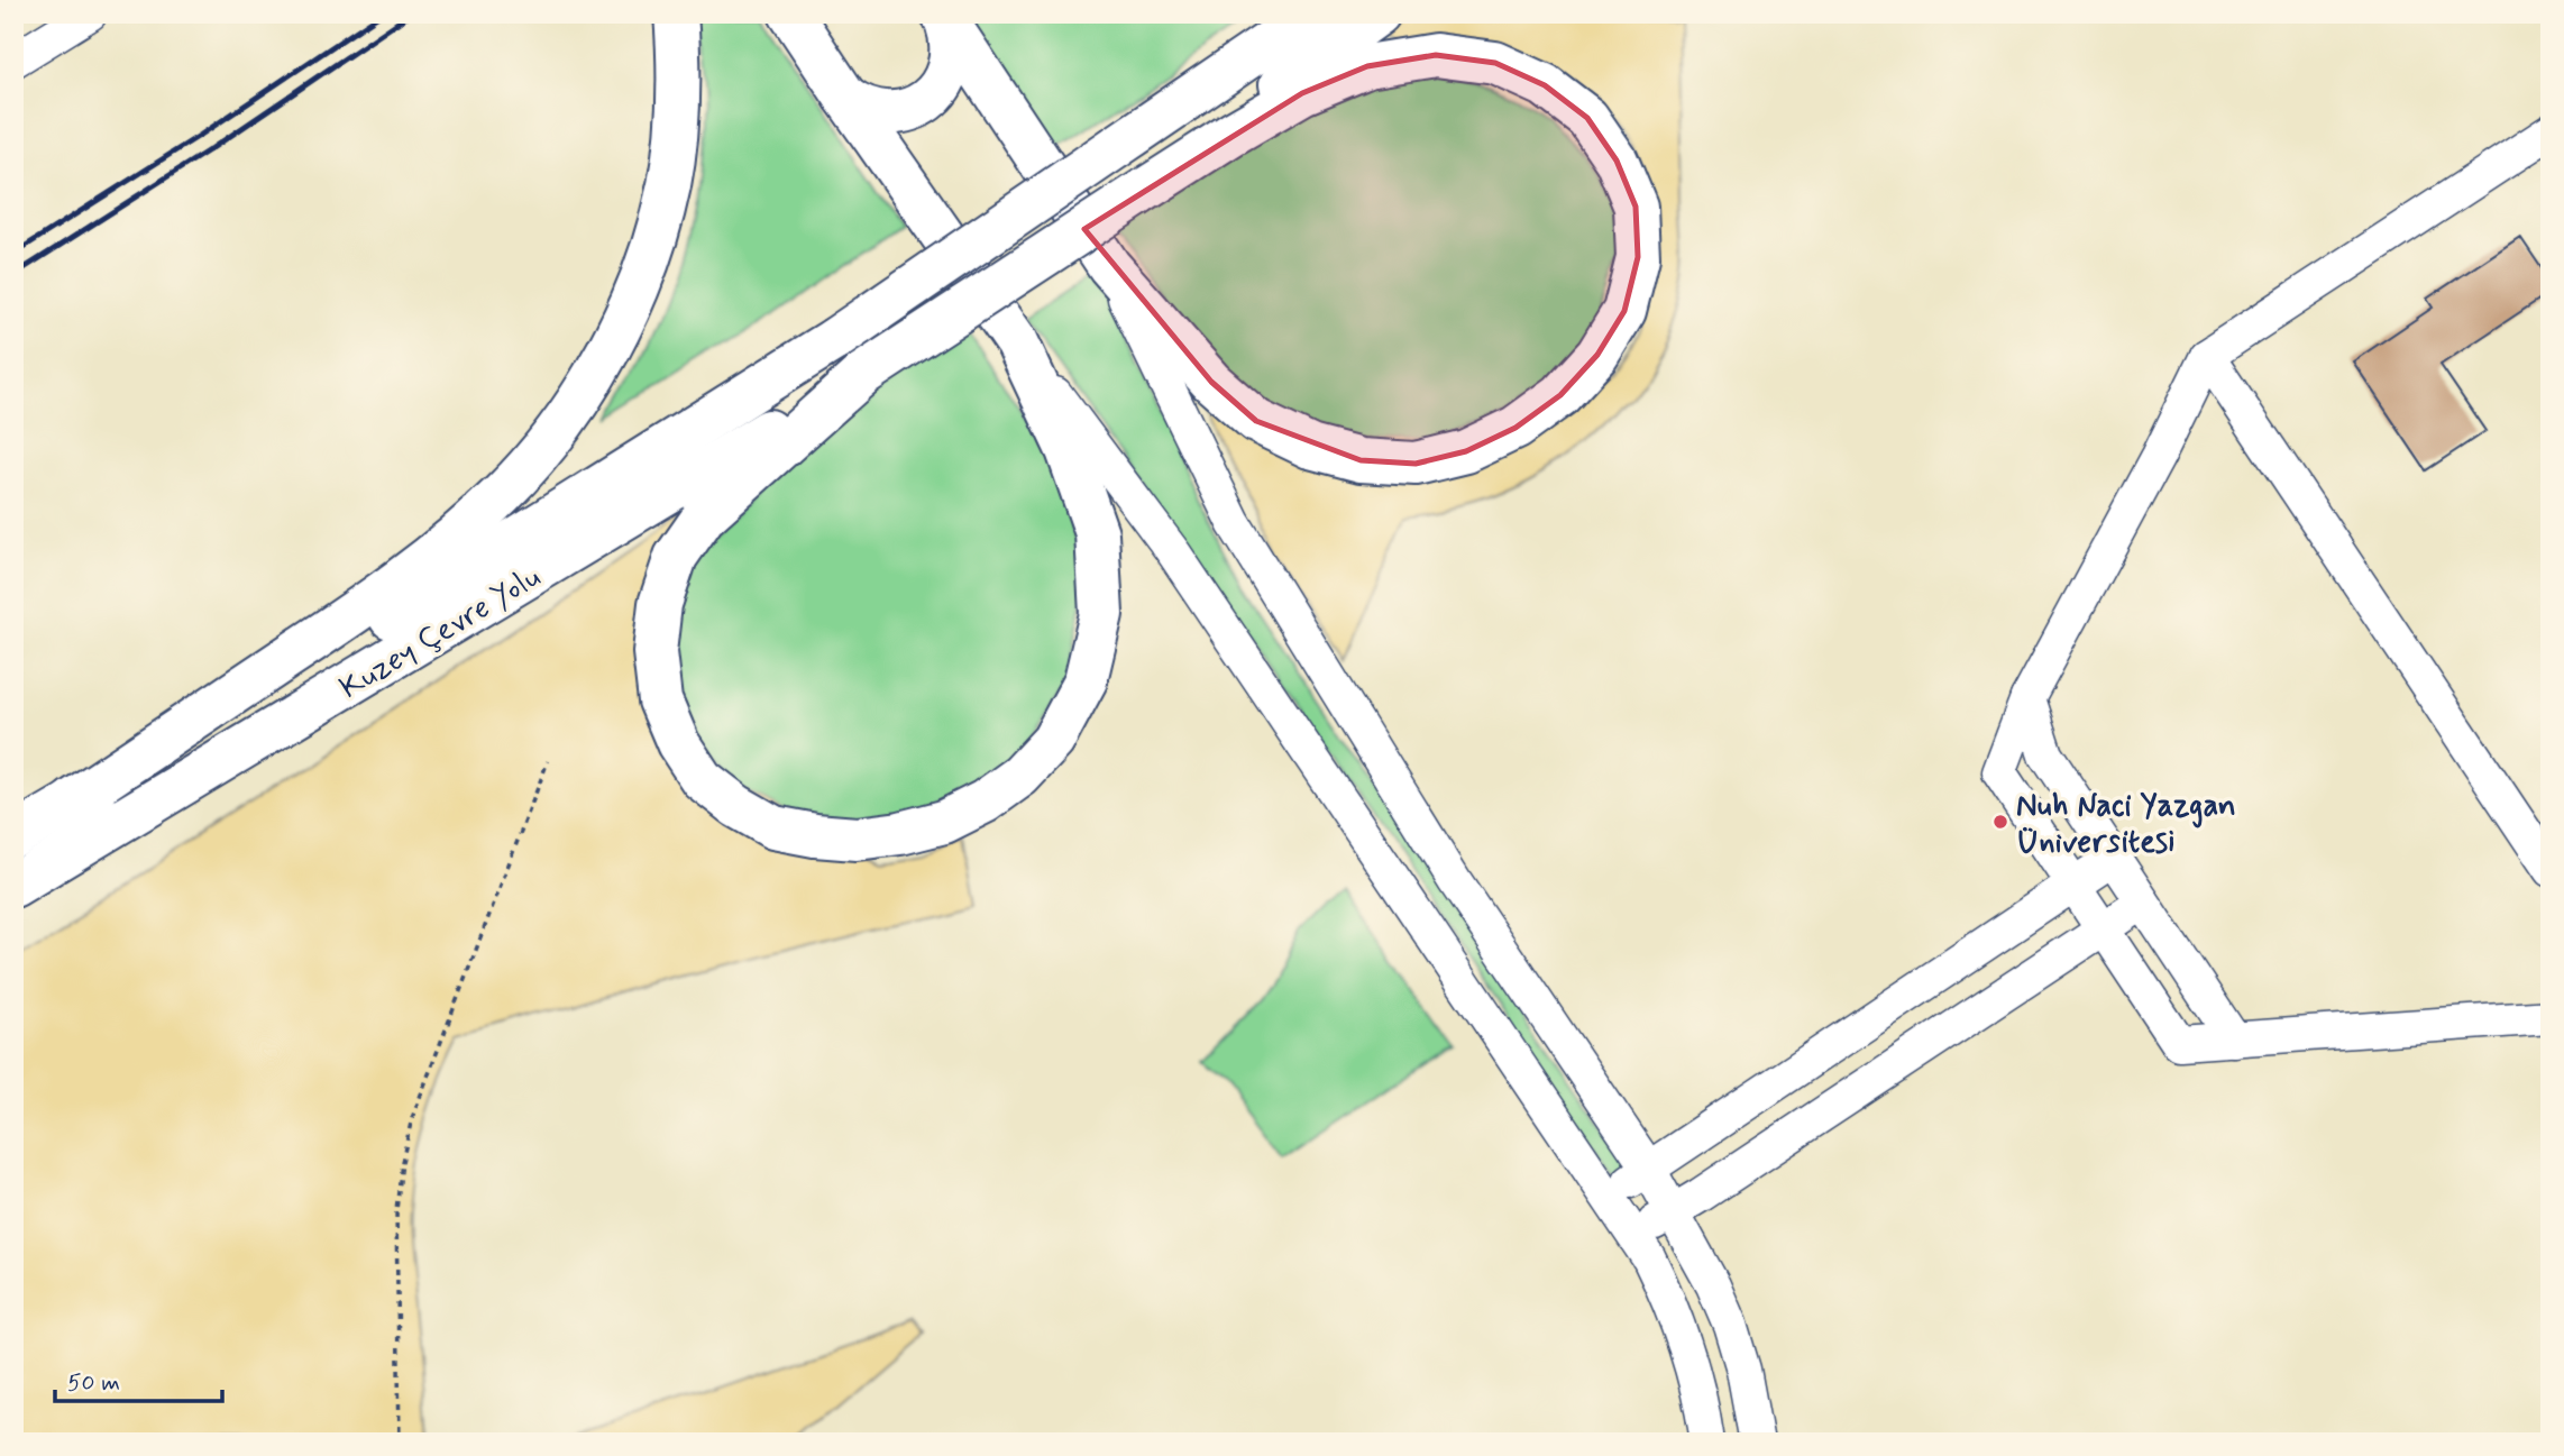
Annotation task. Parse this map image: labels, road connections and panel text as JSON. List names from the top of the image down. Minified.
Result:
{"streets":{"highway":["Kuzey Çevre Yolu"]},"places":["Nuh Naci Yazgan Üniversitesi"],"scale_bar":"50 m"}
